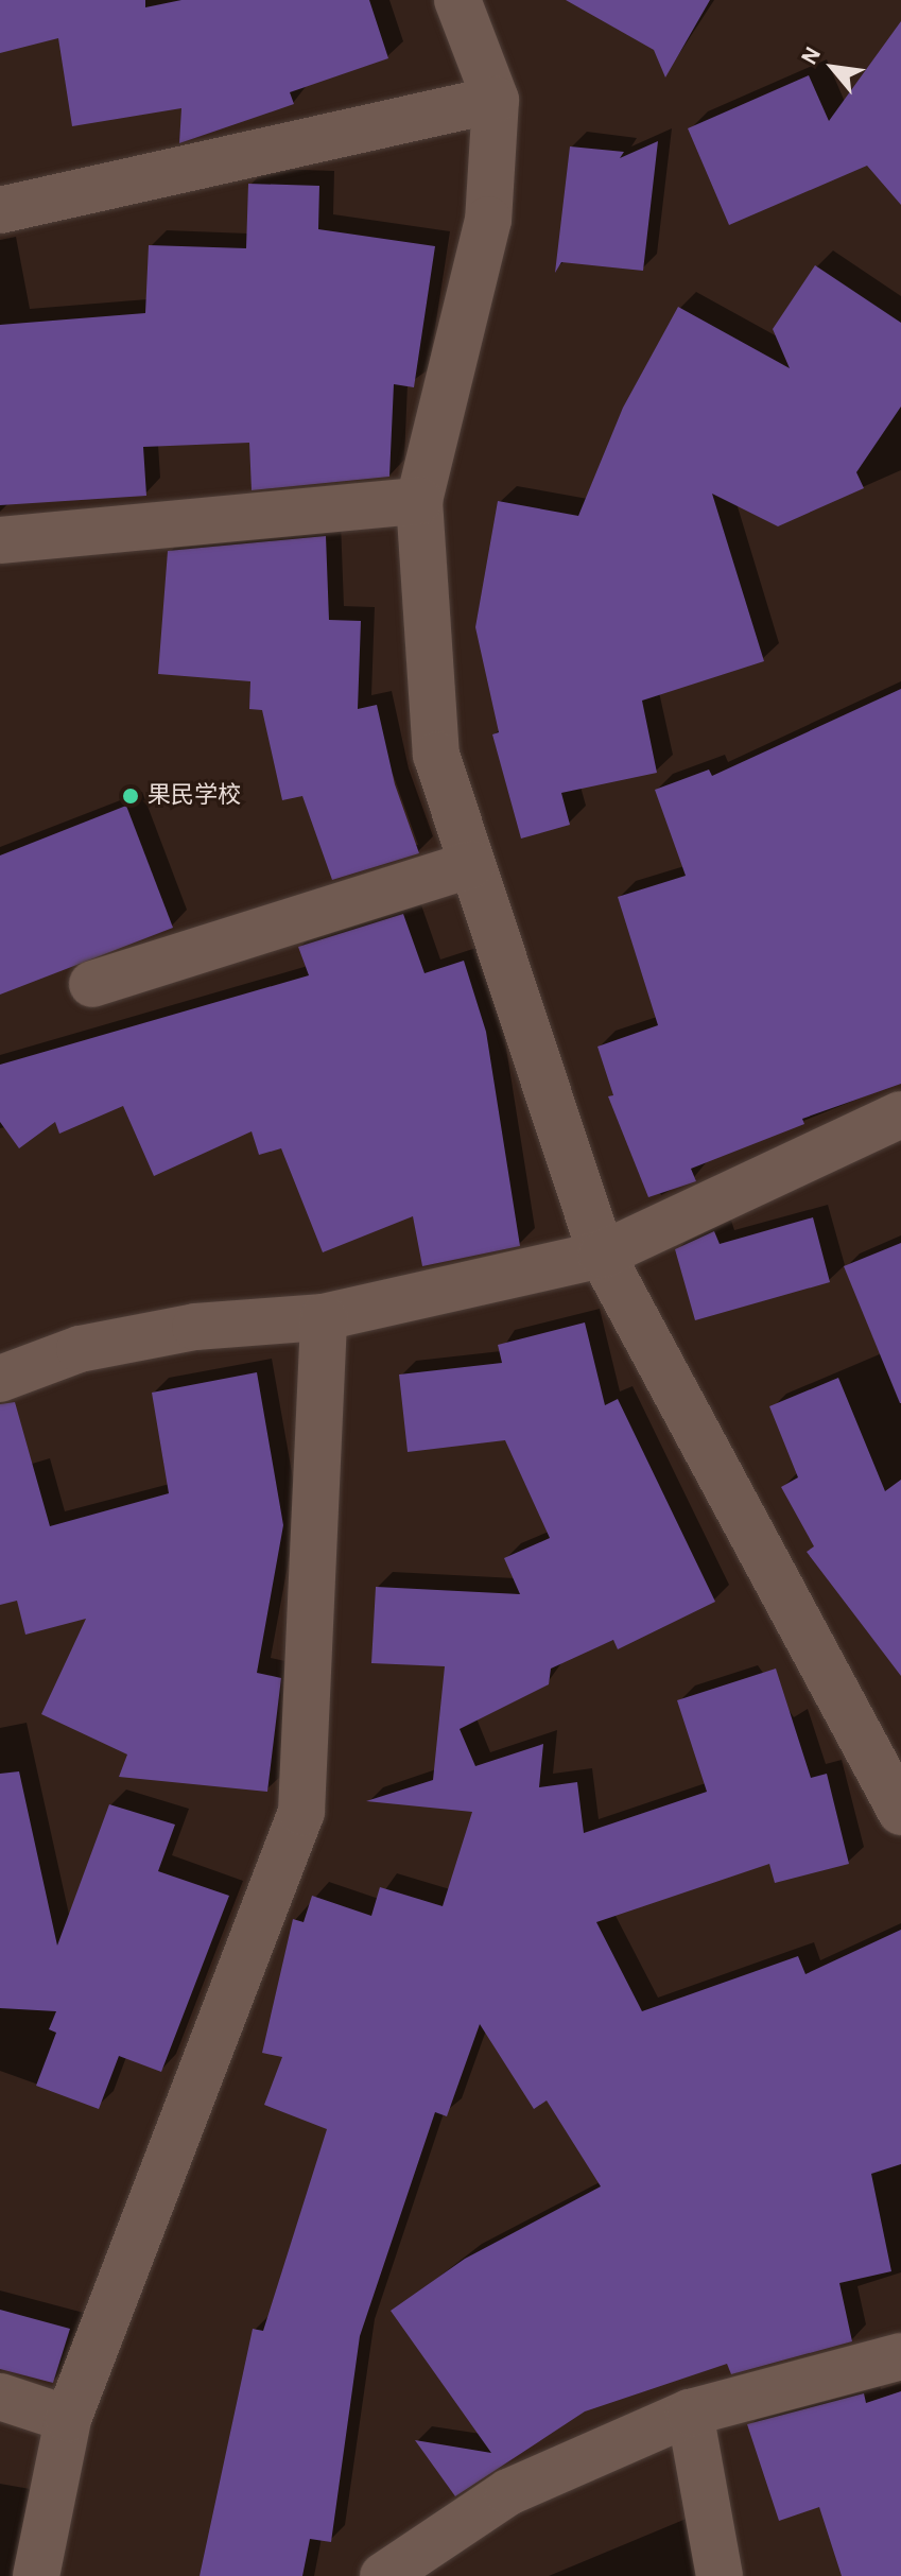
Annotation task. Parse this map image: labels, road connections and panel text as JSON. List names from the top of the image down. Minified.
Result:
{"places":["果民学校"],"north":"top left"}
